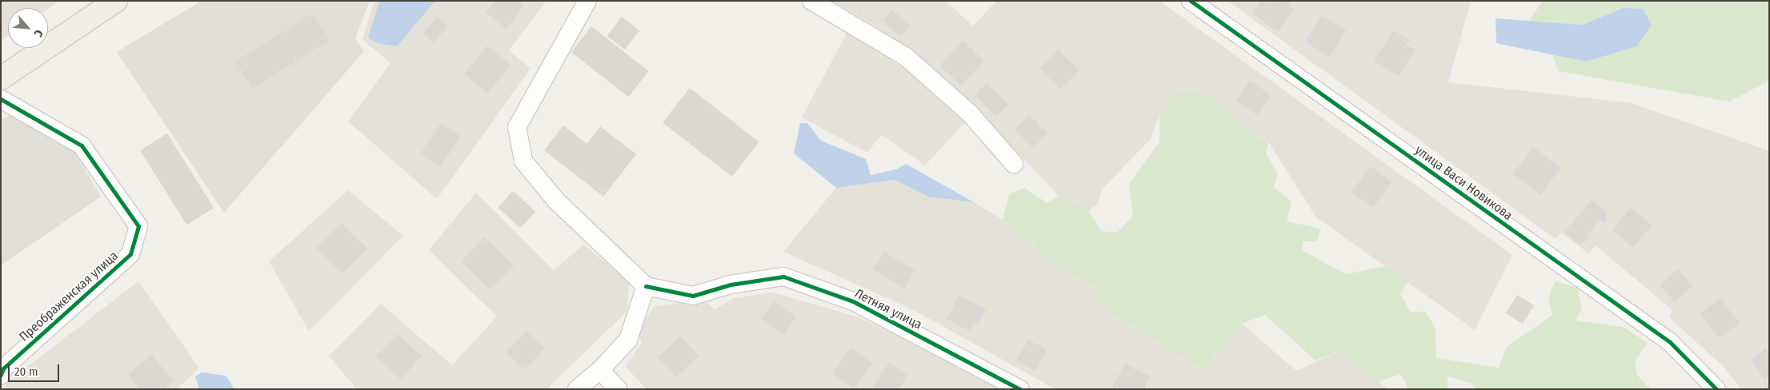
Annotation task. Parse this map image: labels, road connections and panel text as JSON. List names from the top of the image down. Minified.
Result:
{"streets":{"street":["улица Васи Новикова","Преображенская улица","Летняя улица"]},"scale_bar":"20 m","north":"bottom right"}
